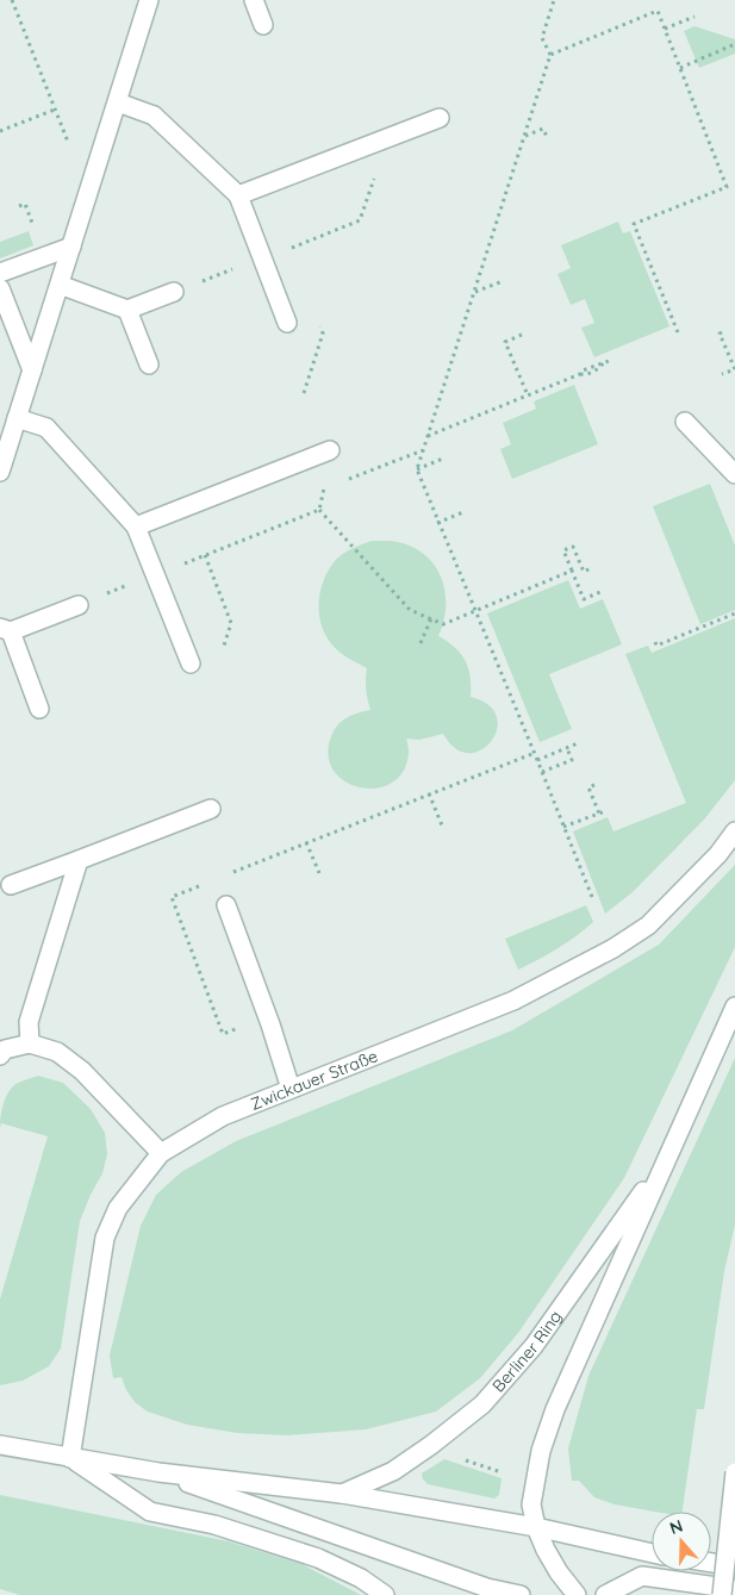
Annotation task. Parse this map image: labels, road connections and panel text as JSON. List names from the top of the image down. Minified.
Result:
{"streets":{"street":["Zwickauer Straße","Berliner Ring"]},"north":"top"}
